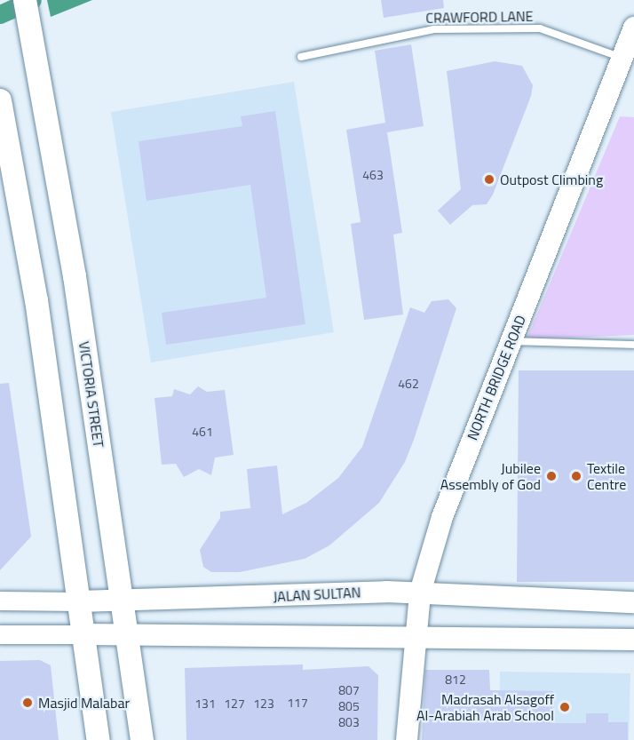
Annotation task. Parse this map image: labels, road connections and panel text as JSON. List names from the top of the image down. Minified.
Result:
{"streets":{"main road":["NORTH BRIDGE ROAD","VICTORIA STREET","JALAN SULTAN"],"lane":["CRAWFORD LANE"]},"crossings":[["CRAWFORD LANE","NORTH BRIDGE ROAD"],["NORTH BRIDGE ROAD","JALAN SULTAN"],["VICTORIA STREET","JALAN SULTAN"]],"places":["Outpost Climbing","Jubilee Assembly of God","Textile Centre","Masjid Malabar","Madrasah Alsagoff Al-Arabiah Arab School"],"house_numbers":["463","462","461","812","807","117","131","127","123","805","803"]}
